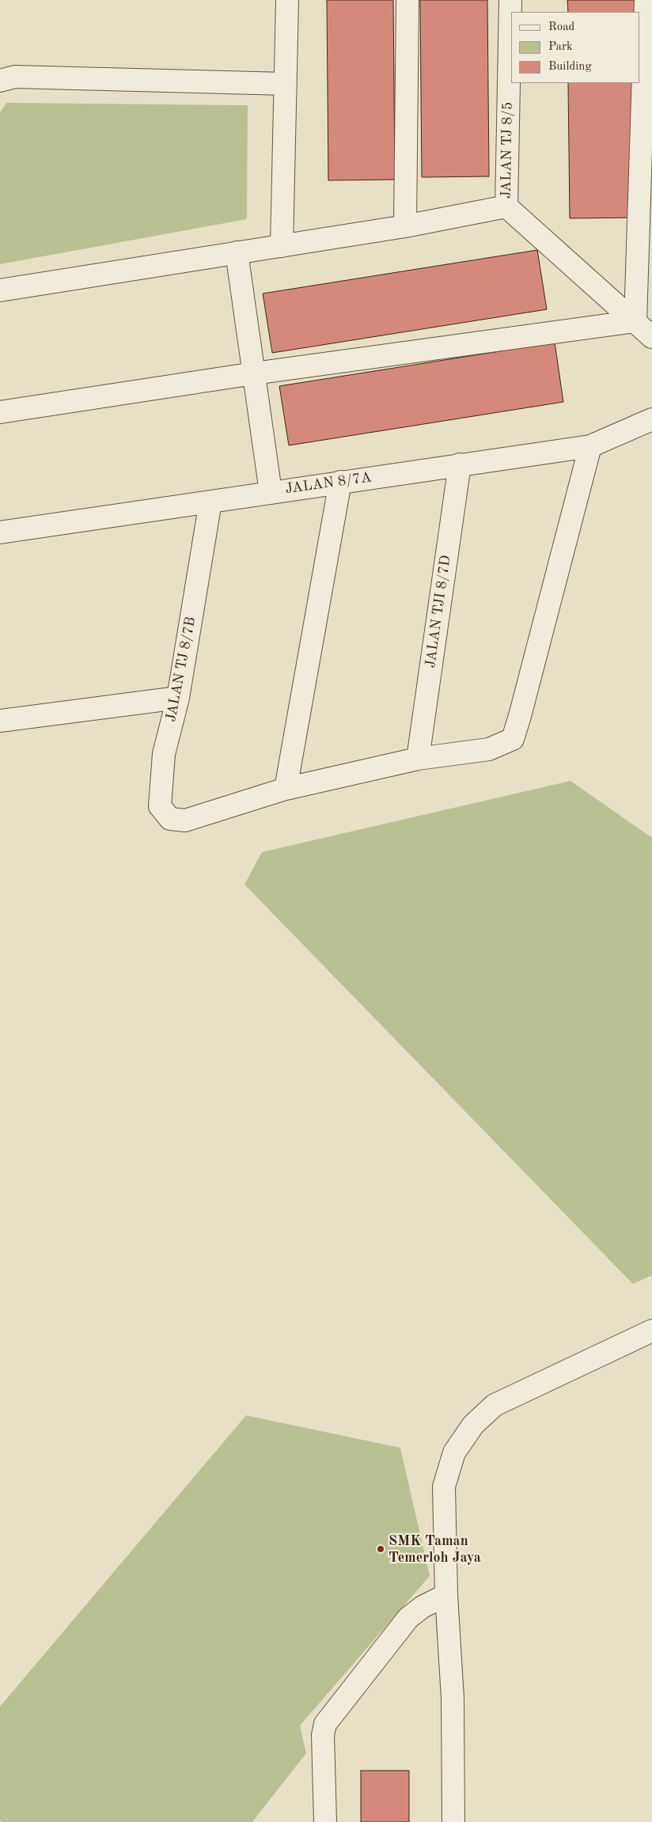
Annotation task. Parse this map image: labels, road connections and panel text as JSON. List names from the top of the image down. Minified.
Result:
{"streets":{"street":["JALAN TJ 8/5","JALAN 8/7A","JALAN TJI 8/7D","JALAN TJ 8/7B"]},"crossings":[["JALAN 8/7A","JALAN TJI 8/7D"],["JALAN 8/7A","JALAN TJ 8/7B"]],"places":["SMK Taman Temerloh Jaya"],"legend":["Road","Park","Building"]}
